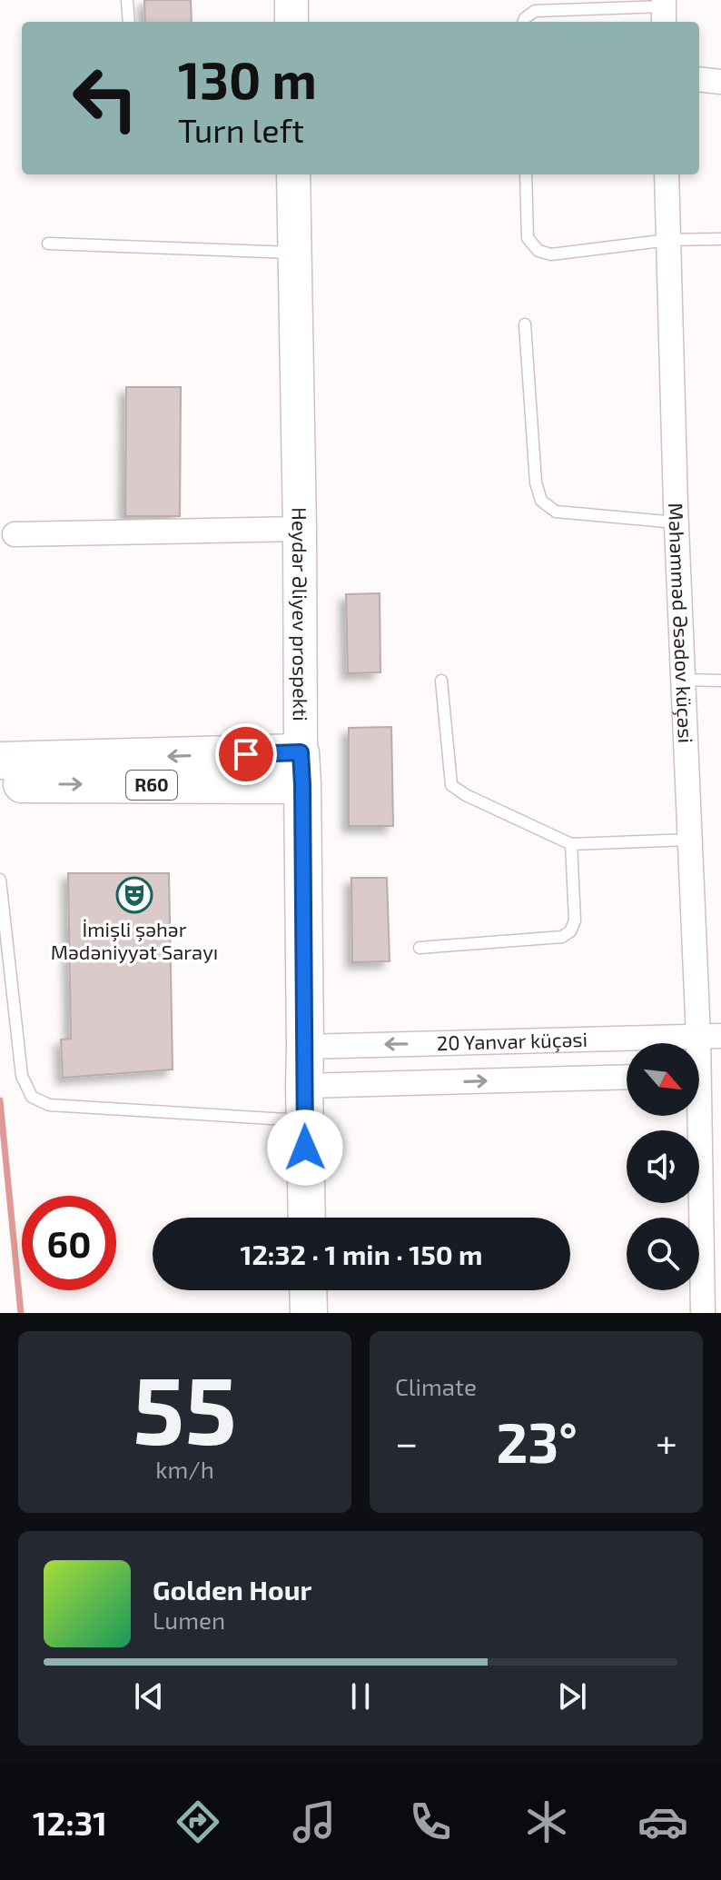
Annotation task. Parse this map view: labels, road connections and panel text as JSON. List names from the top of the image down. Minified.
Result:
{"streets":{"main road":["Heydər Əliyev prospekti","R60"],"street":["Məhəmməd Əsədov küçəsi","20 Yanvar küçəsi"]},"crossings":[["Heydər Əliyev prospekti","R60"],["Heydər Əliyev prospekti","20 Yanvar küçəsi"],["Məhəmməd Əsədov küçəsi","20 Yanvar küçəsi"]],"places":{"theatre":["İmişli şəhər Mədəniyyət Sarayı"]},"north":"bottom right","page":{"turn":["130 m","Turn left"],"limit":"60","trip":"12:32 · 1 min · 150 m","tile":[["55","km/h"],"Climate"],"heat":["−","23°","+"],"song":["Golden Hour","Lumen"],"tabs":"12:31"}}
